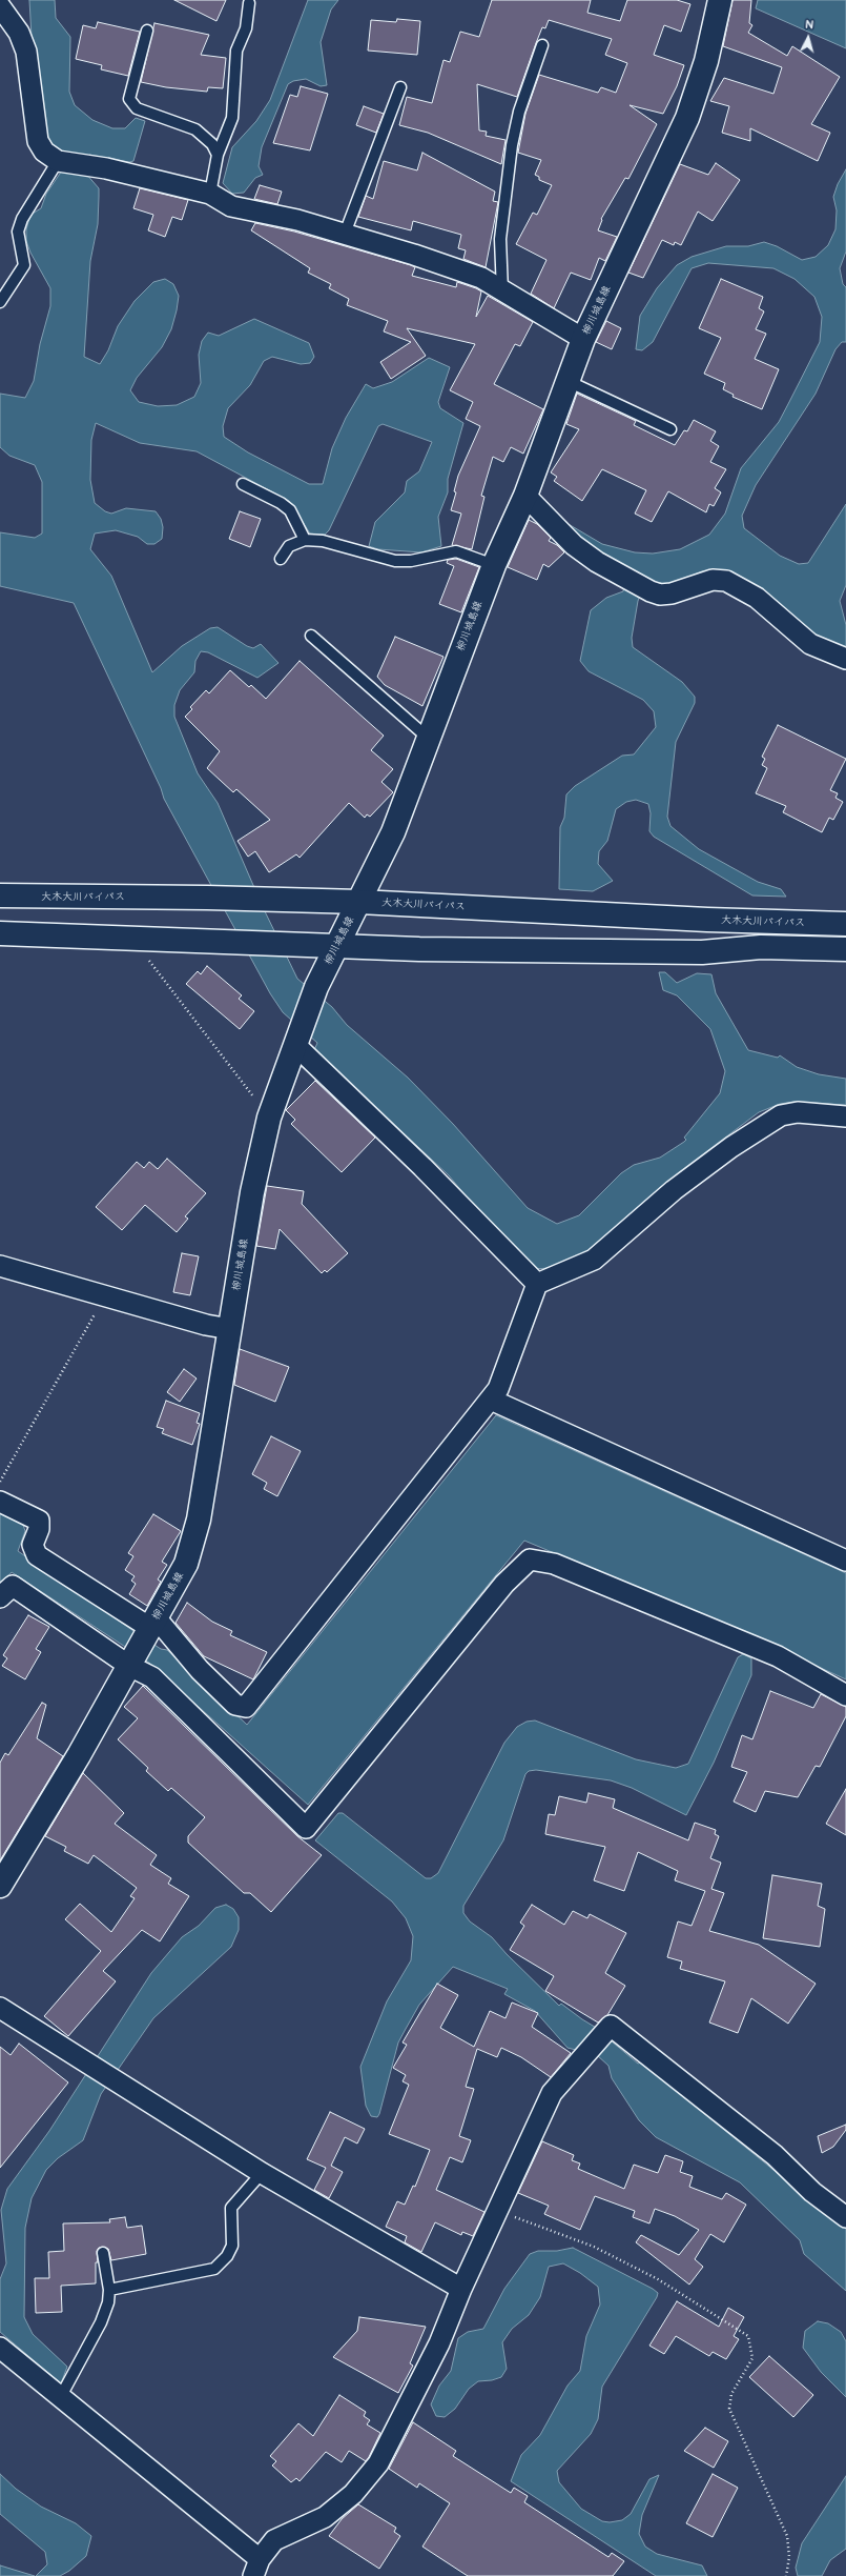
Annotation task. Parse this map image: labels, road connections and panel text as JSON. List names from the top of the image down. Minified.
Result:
{"streets":{"main road":["柳川城島線","大木大川バイパス"]},"crossings":[["柳川城島線","大木大川バイパス"]],"north":"top"}
